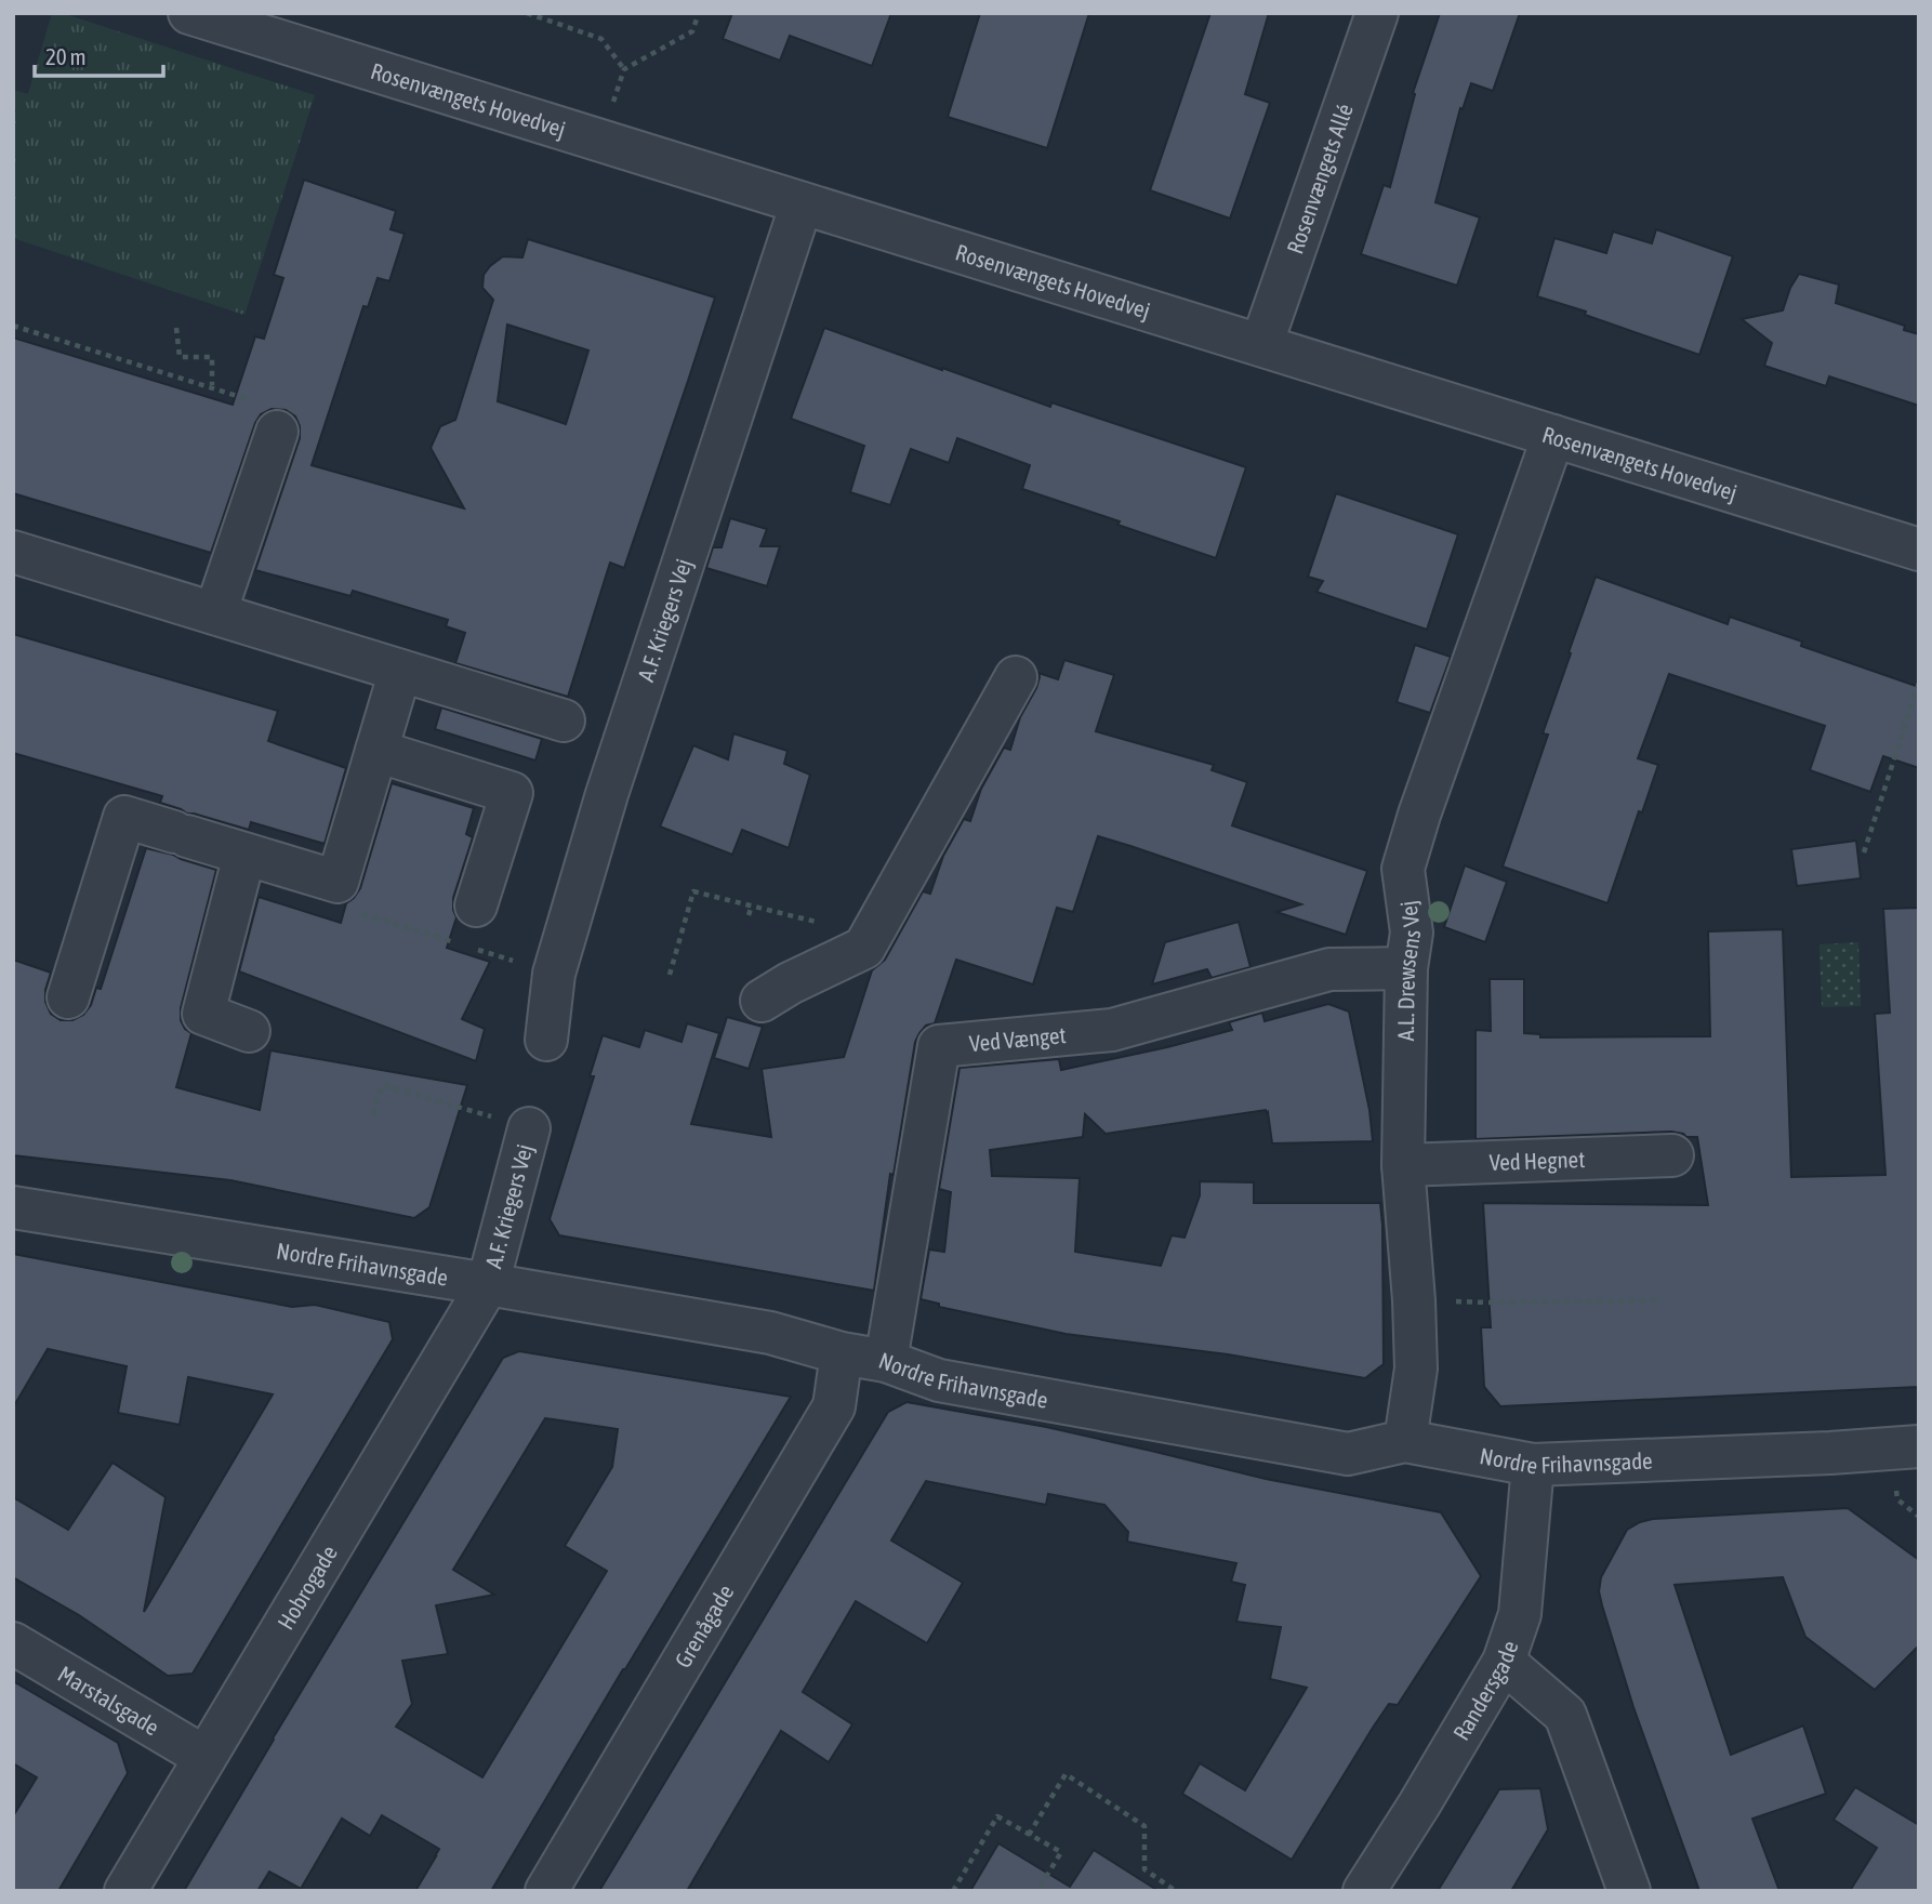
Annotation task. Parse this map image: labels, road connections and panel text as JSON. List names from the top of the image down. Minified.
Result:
{"streets":{"street":["Rosenvængets Hovedvej","Rosenvængets Allé","A.F. Kriegers Vej","A.L. Drewsens Vej","Ved Vænget","Ved Hegnet","Nordre Frihavnsgade","Hobrogade","Grenågade","Randersgade","Marstalsgade"]},"crossings":[["Rosenvængets Hovedvej","Rosenvængets Allé"],["Rosenvængets Hovedvej","A.F. Kriegers Vej"],["Rosenvængets Hovedvej","A.L. Drewsens Vej"],["A.F. Kriegers Vej","Nordre Frihavnsgade"],["A.F. Kriegers Vej","Hobrogade"],["A.L. Drewsens Vej","Ved Vænget"],["A.L. Drewsens Vej","Ved Hegnet"],["A.L. Drewsens Vej","Nordre Frihavnsgade"],["Ved Vænget","Nordre Frihavnsgade"],["Nordre Frihavnsgade","Hobrogade"],["Nordre Frihavnsgade","Grenågade"],["Nordre Frihavnsgade","Randersgade"],["Hobrogade","Marstalsgade"]],"scale_bar":"20 m"}
